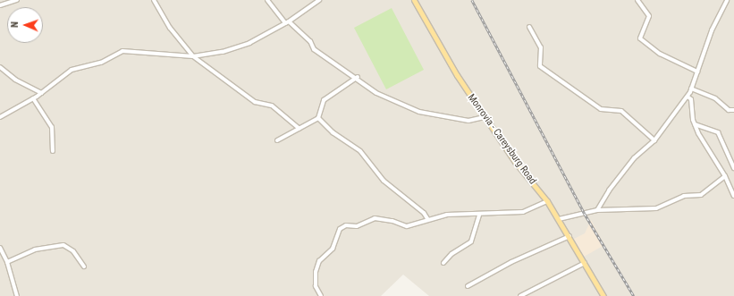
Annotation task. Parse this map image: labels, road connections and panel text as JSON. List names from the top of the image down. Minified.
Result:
{"streets":{"main road":["Monrovia - Careysburg Road"]},"north":"left"}
